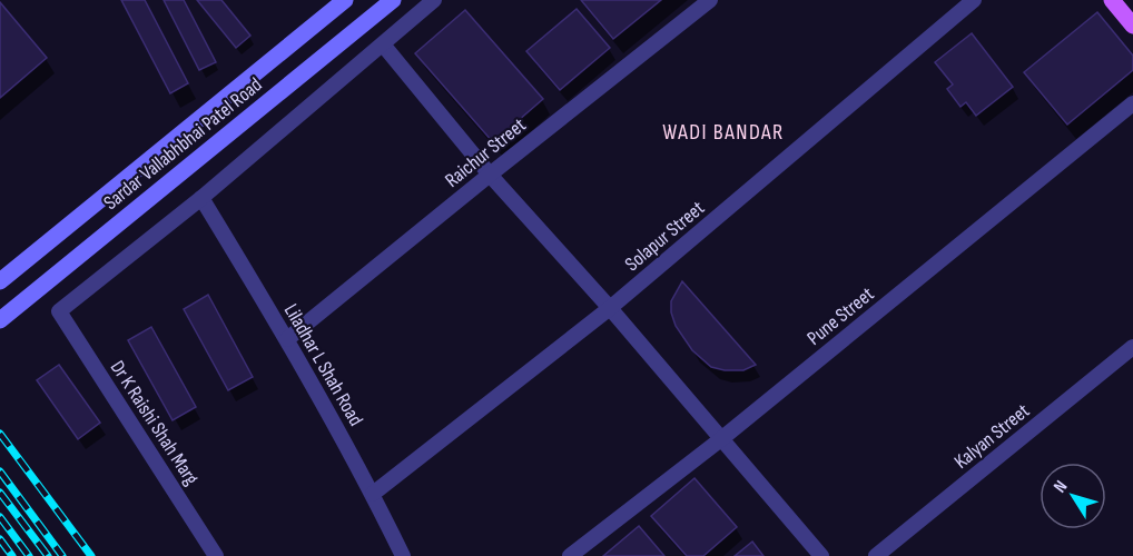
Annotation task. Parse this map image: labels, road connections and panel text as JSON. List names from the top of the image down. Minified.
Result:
{"streets":{"main road":["Sardar Vallabhbhai Patel Road"],"street":["Raichur Street","Solapur Street","Pune Street","Liladhar L Shah Road","Dr K Raishi Shah Marg","Kalyan Street"]},"crossings":[["Raichur Street","Liladhar L Shah Road"],["Solapur Street","Liladhar L Shah Road"],["Liladhar L Shah Road","Dr K Raishi Shah Marg"]],"districts":["WADI BANDAR"],"north":"top left"}
